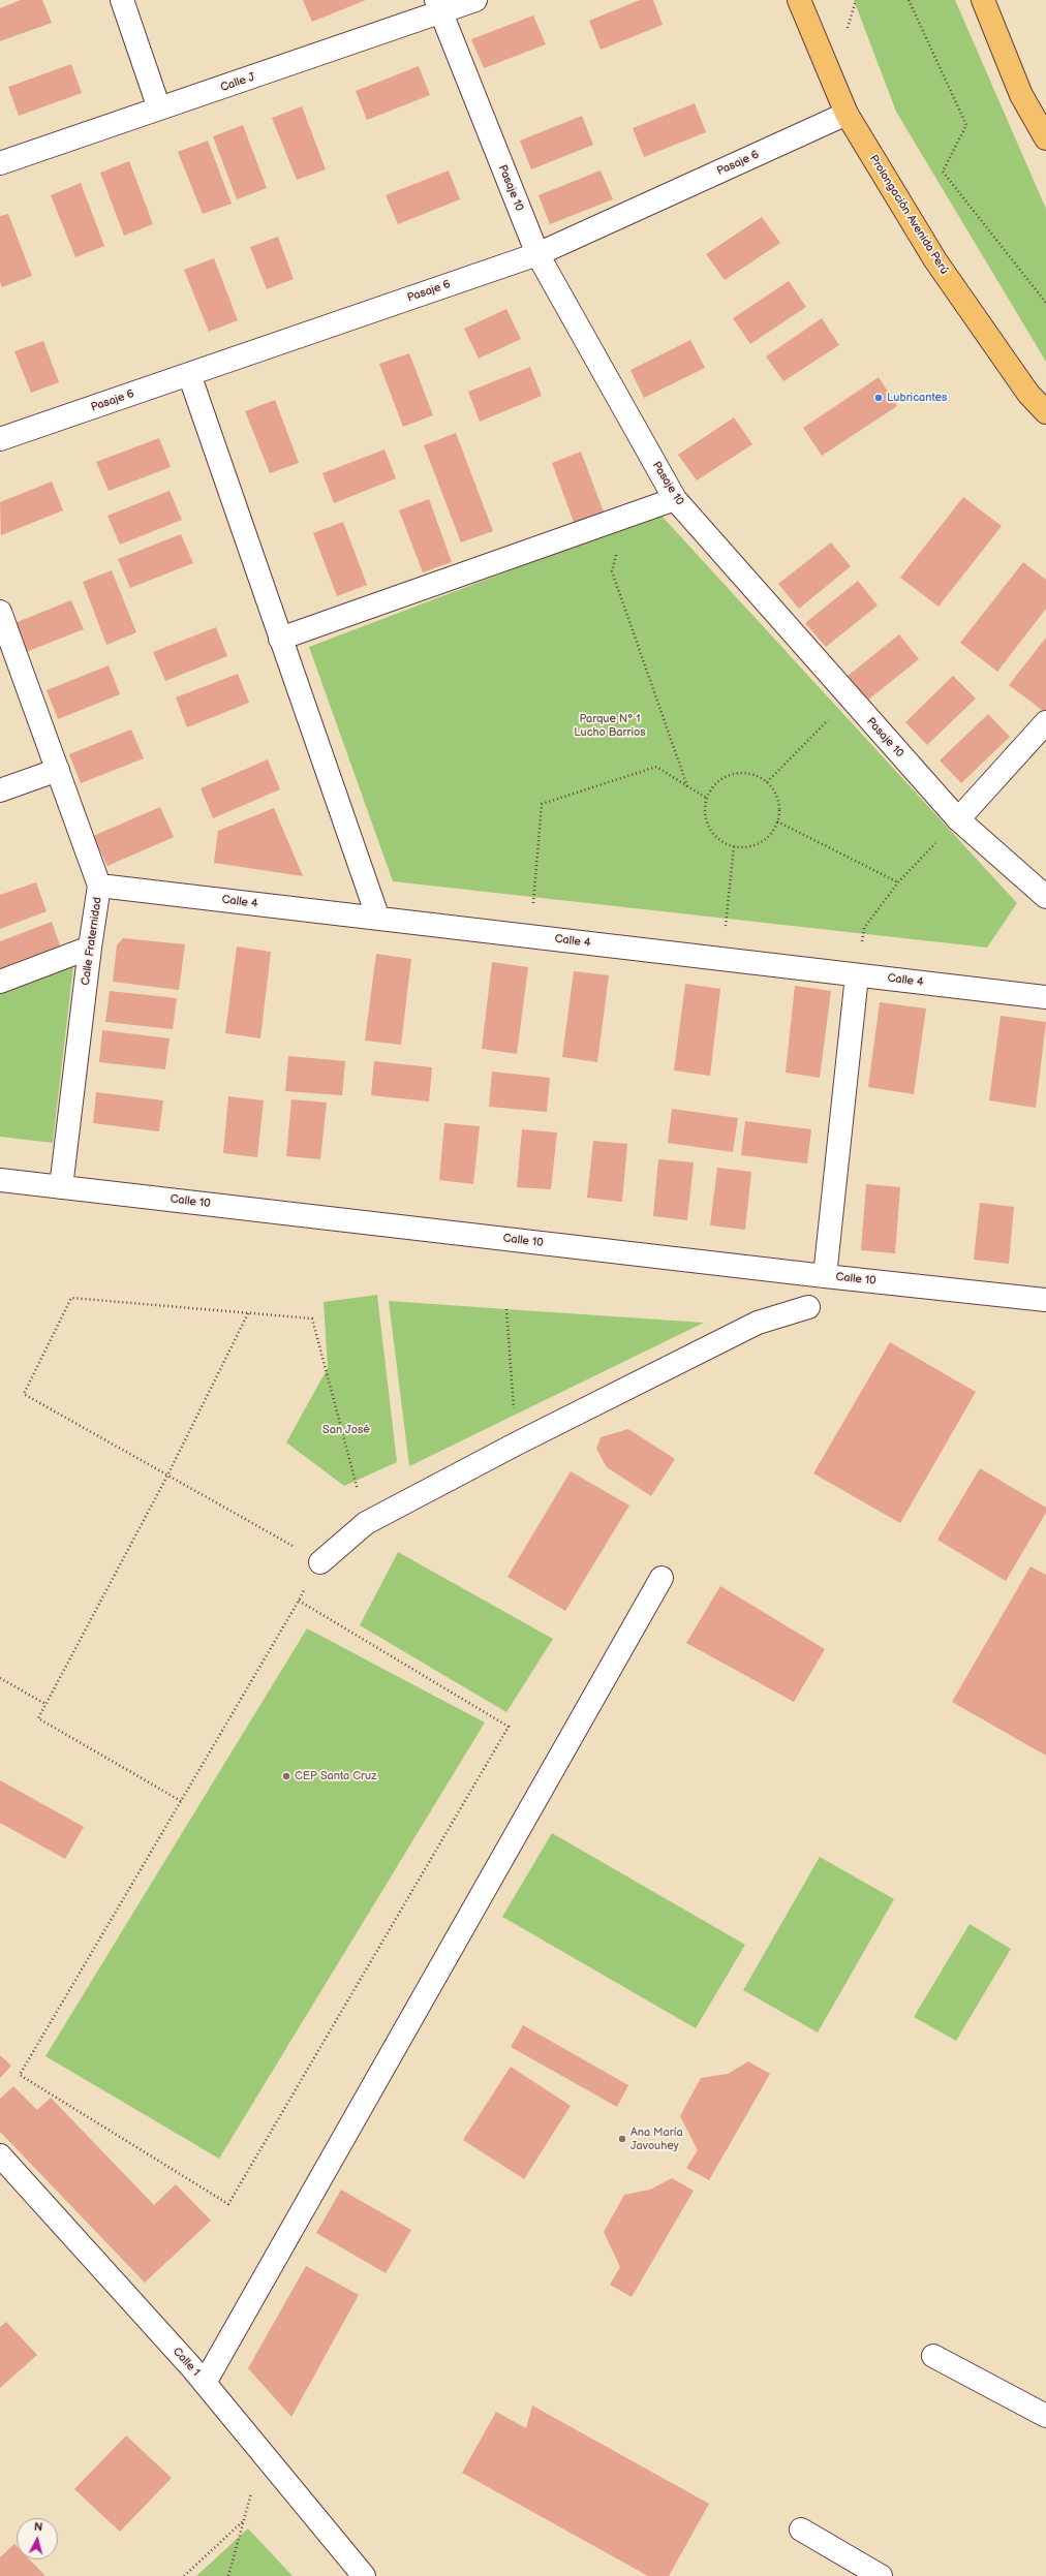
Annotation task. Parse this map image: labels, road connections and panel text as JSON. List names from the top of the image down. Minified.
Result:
{"streets":{"main road":["Prolongación Avenida Perú"],"street":["Calle J","Pasaje 6","Pasaje 10","Calle 4","Calle Fraternidad","Calle 10","Calle 1"]},"crossings":[["Calle J","Pasaje 10"],["Pasaje 6","Pasaje 10"],["Pasaje 6","Prolongación Avenida Perú"],["Calle 4","Calle Fraternidad"],["Calle Fraternidad","Calle 10"]],"parks":["Parque N° 1 Lucho Barrios","San José"],"places":["Lubricantes","CEP Santa Cruz","Ana María Javouhey"],"north":"top"}
